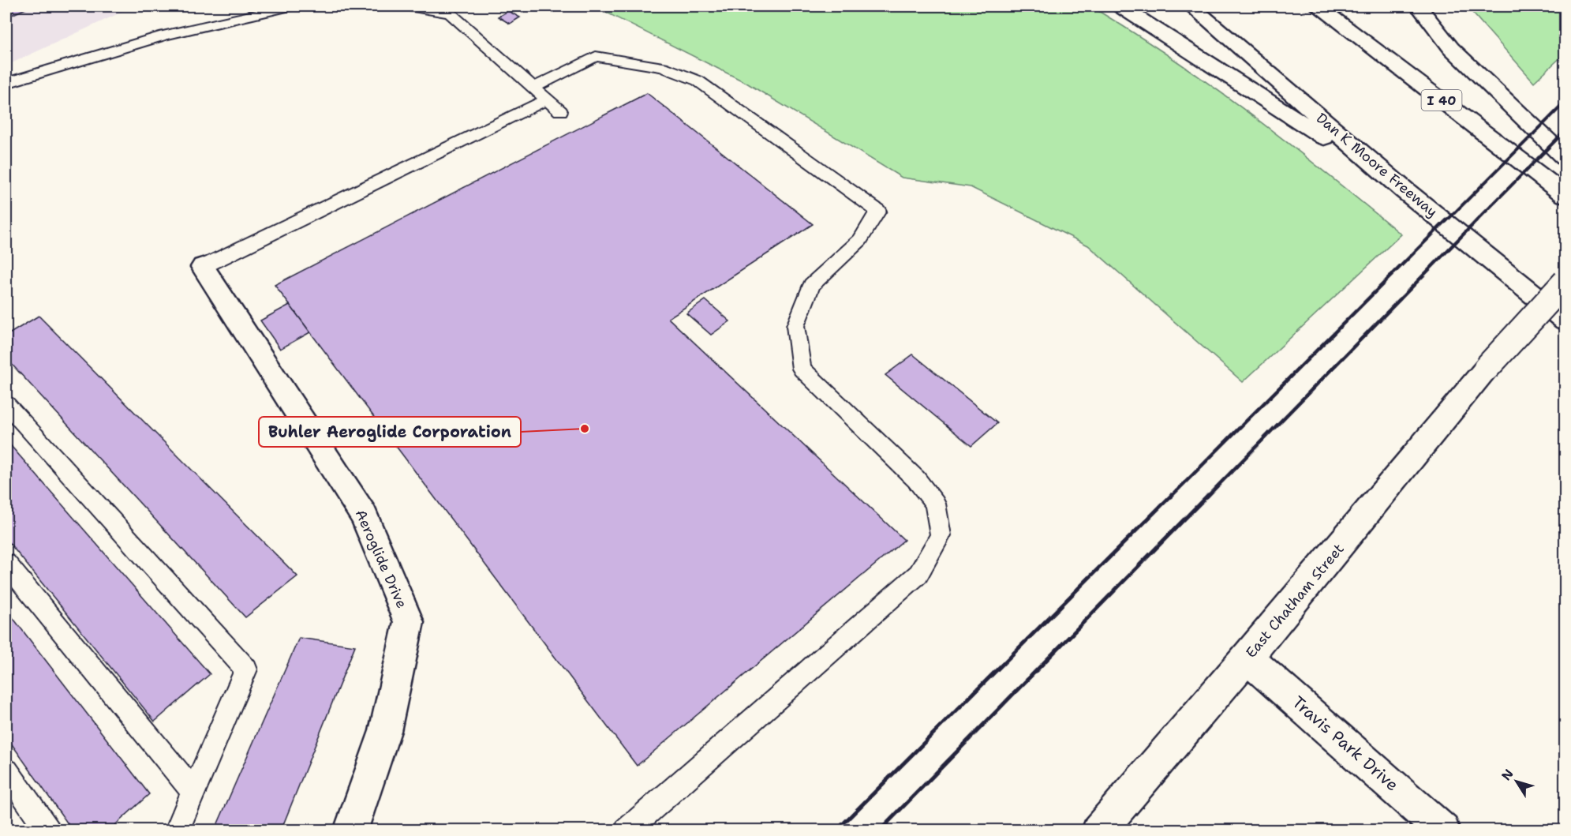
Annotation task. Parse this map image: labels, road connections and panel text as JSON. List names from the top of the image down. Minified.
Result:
{"streets":{"main road":["I 40","Dan K Moore Freeway","Aeroglide Drive","East Chatham Street","Travis Park Drive"]},"crossings":[["East Chatham Street","Travis Park Drive"]],"places":["Buhler Aeroglide Corporation"],"north":"top left"}
